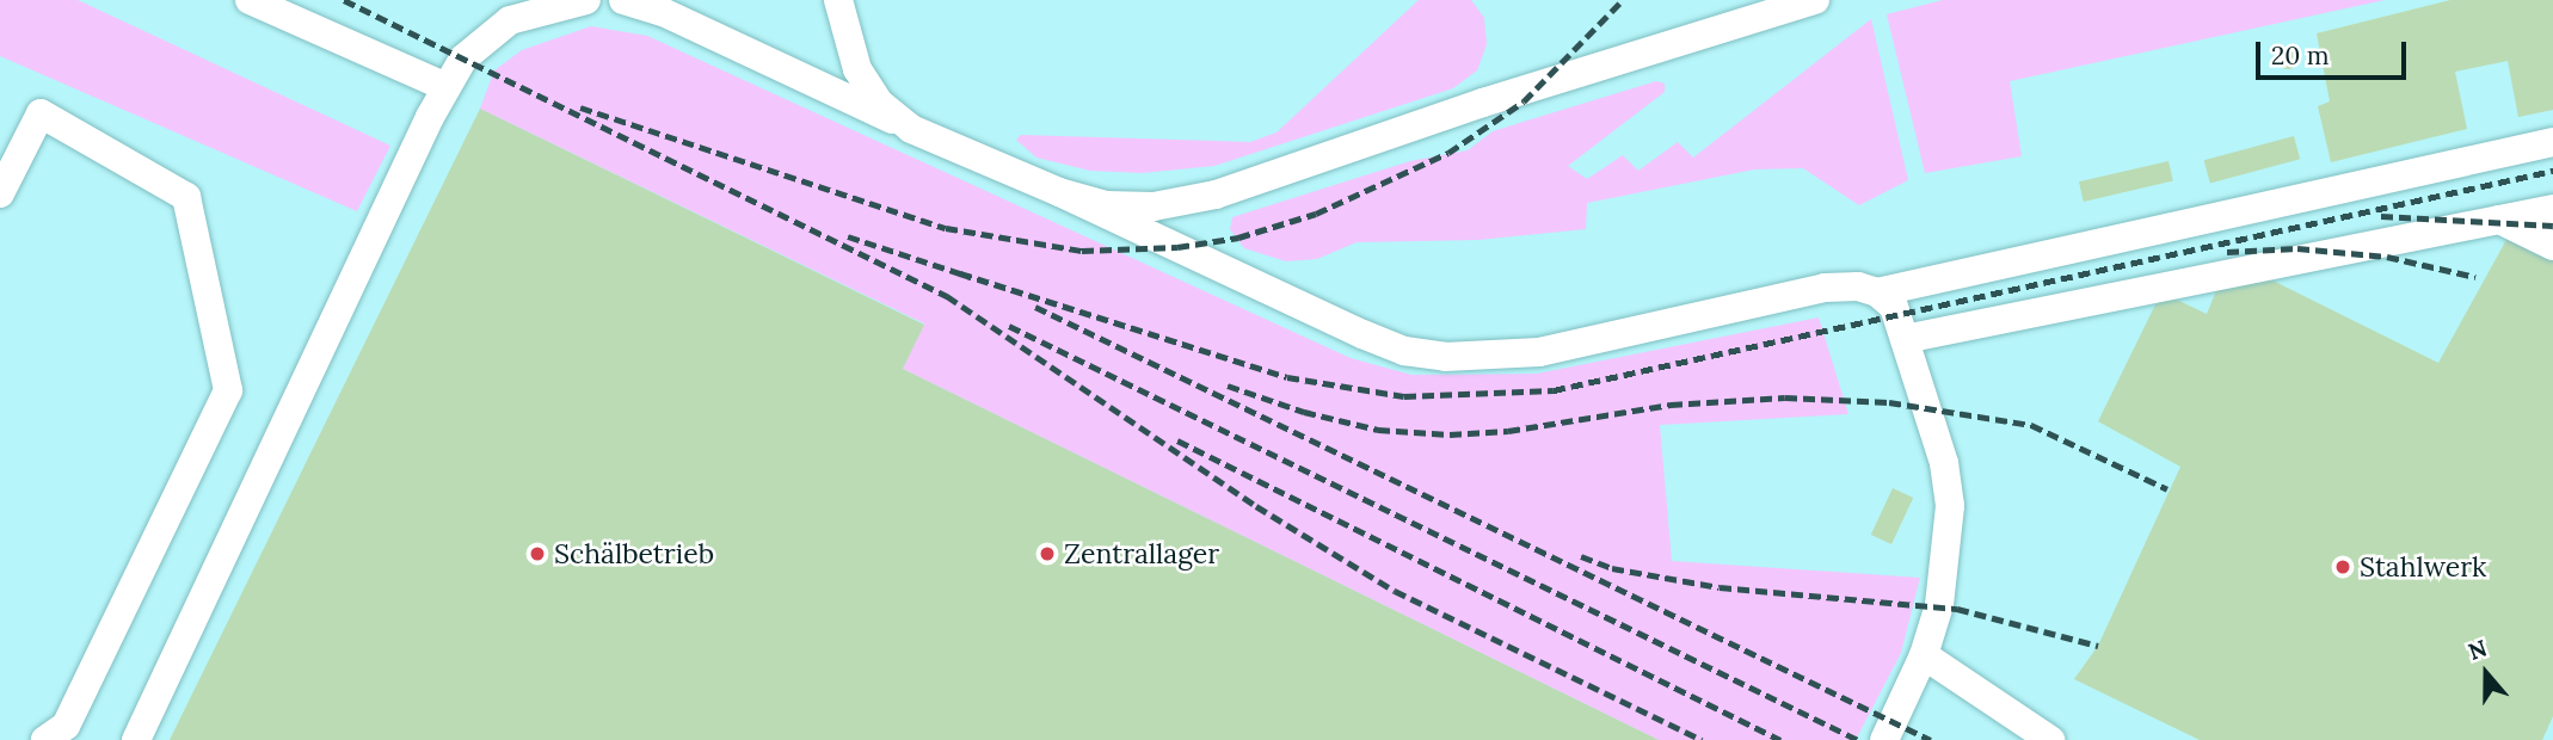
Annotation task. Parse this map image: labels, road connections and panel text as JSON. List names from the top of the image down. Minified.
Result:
{"places":["Schälbetrieb","Zentrallager","Stahlwerk"],"scale_bar":"20 m","north":"top"}
